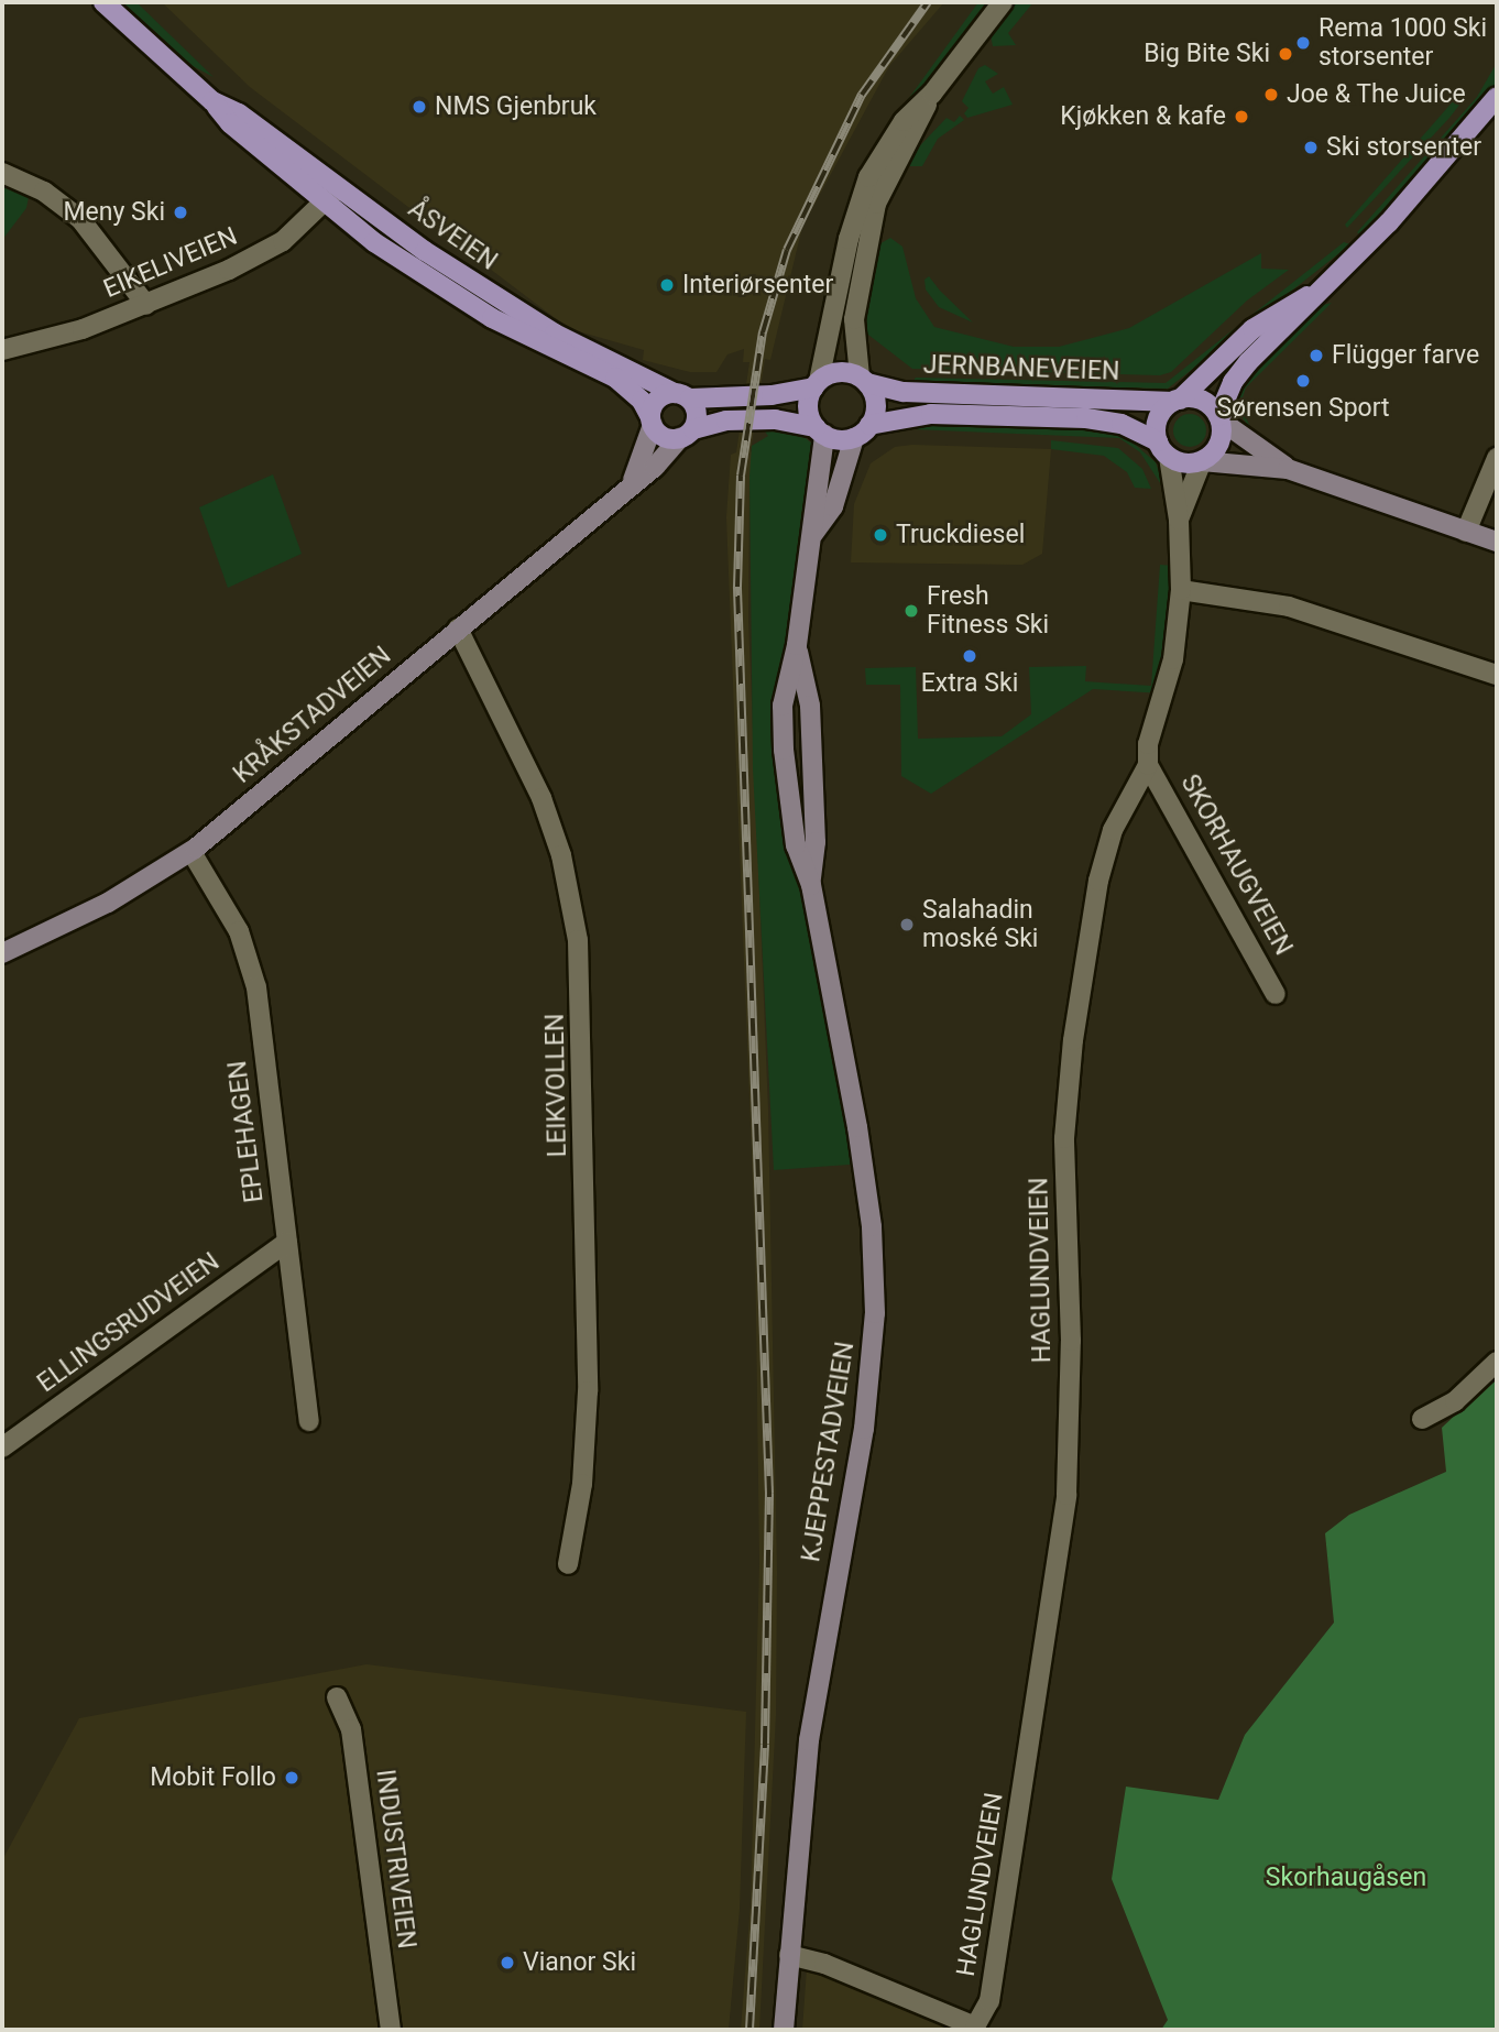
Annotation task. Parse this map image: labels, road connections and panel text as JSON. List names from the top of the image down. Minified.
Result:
{"streets":{"main road":["ÅSVEIEN","JERNBANEVEIEN","KRÅKSTADVEIEN","KJEPPESTADVEIEN"],"street":["EIKELIVEIEN","SKORHAUGVEIEN","LEIKVOLLEN","EPLEHAGEN","HAGLUNDVEIEN","ELLINGSRUDVEIEN","INDUSTRIVEIEN"]},"crossings":[["ÅSVEIEN","EIKELIVEIEN"],["ÅSVEIEN","KRÅKSTADVEIEN"],["JERNBANEVEIEN","HAGLUNDVEIEN"],["JERNBANEVEIEN","KJEPPESTADVEIEN"],["KRÅKSTADVEIEN","LEIKVOLLEN"],["KRÅKSTADVEIEN","EPLEHAGEN"],["SKORHAUGVEIEN","HAGLUNDVEIEN"],["EPLEHAGEN","ELLINGSRUDVEIEN"],["HAGLUNDVEIEN","KJEPPESTADVEIEN"]],"parks":["Skorhaugåsen"],"places":["Rema 1000 Ski storsenter","Big Bite Ski","Joe & The Juice","NMS Gjenbruk","Kjøkken & kafe","Ski storsenter","Meny Ski","Interiørsenter","Flügger farve","Sørensen Sport","Truckdiesel","Fresh Fitness Ski","Extra Ski","Salahadin moské Ski","Mobit Follo","Vianor Ski"]}
